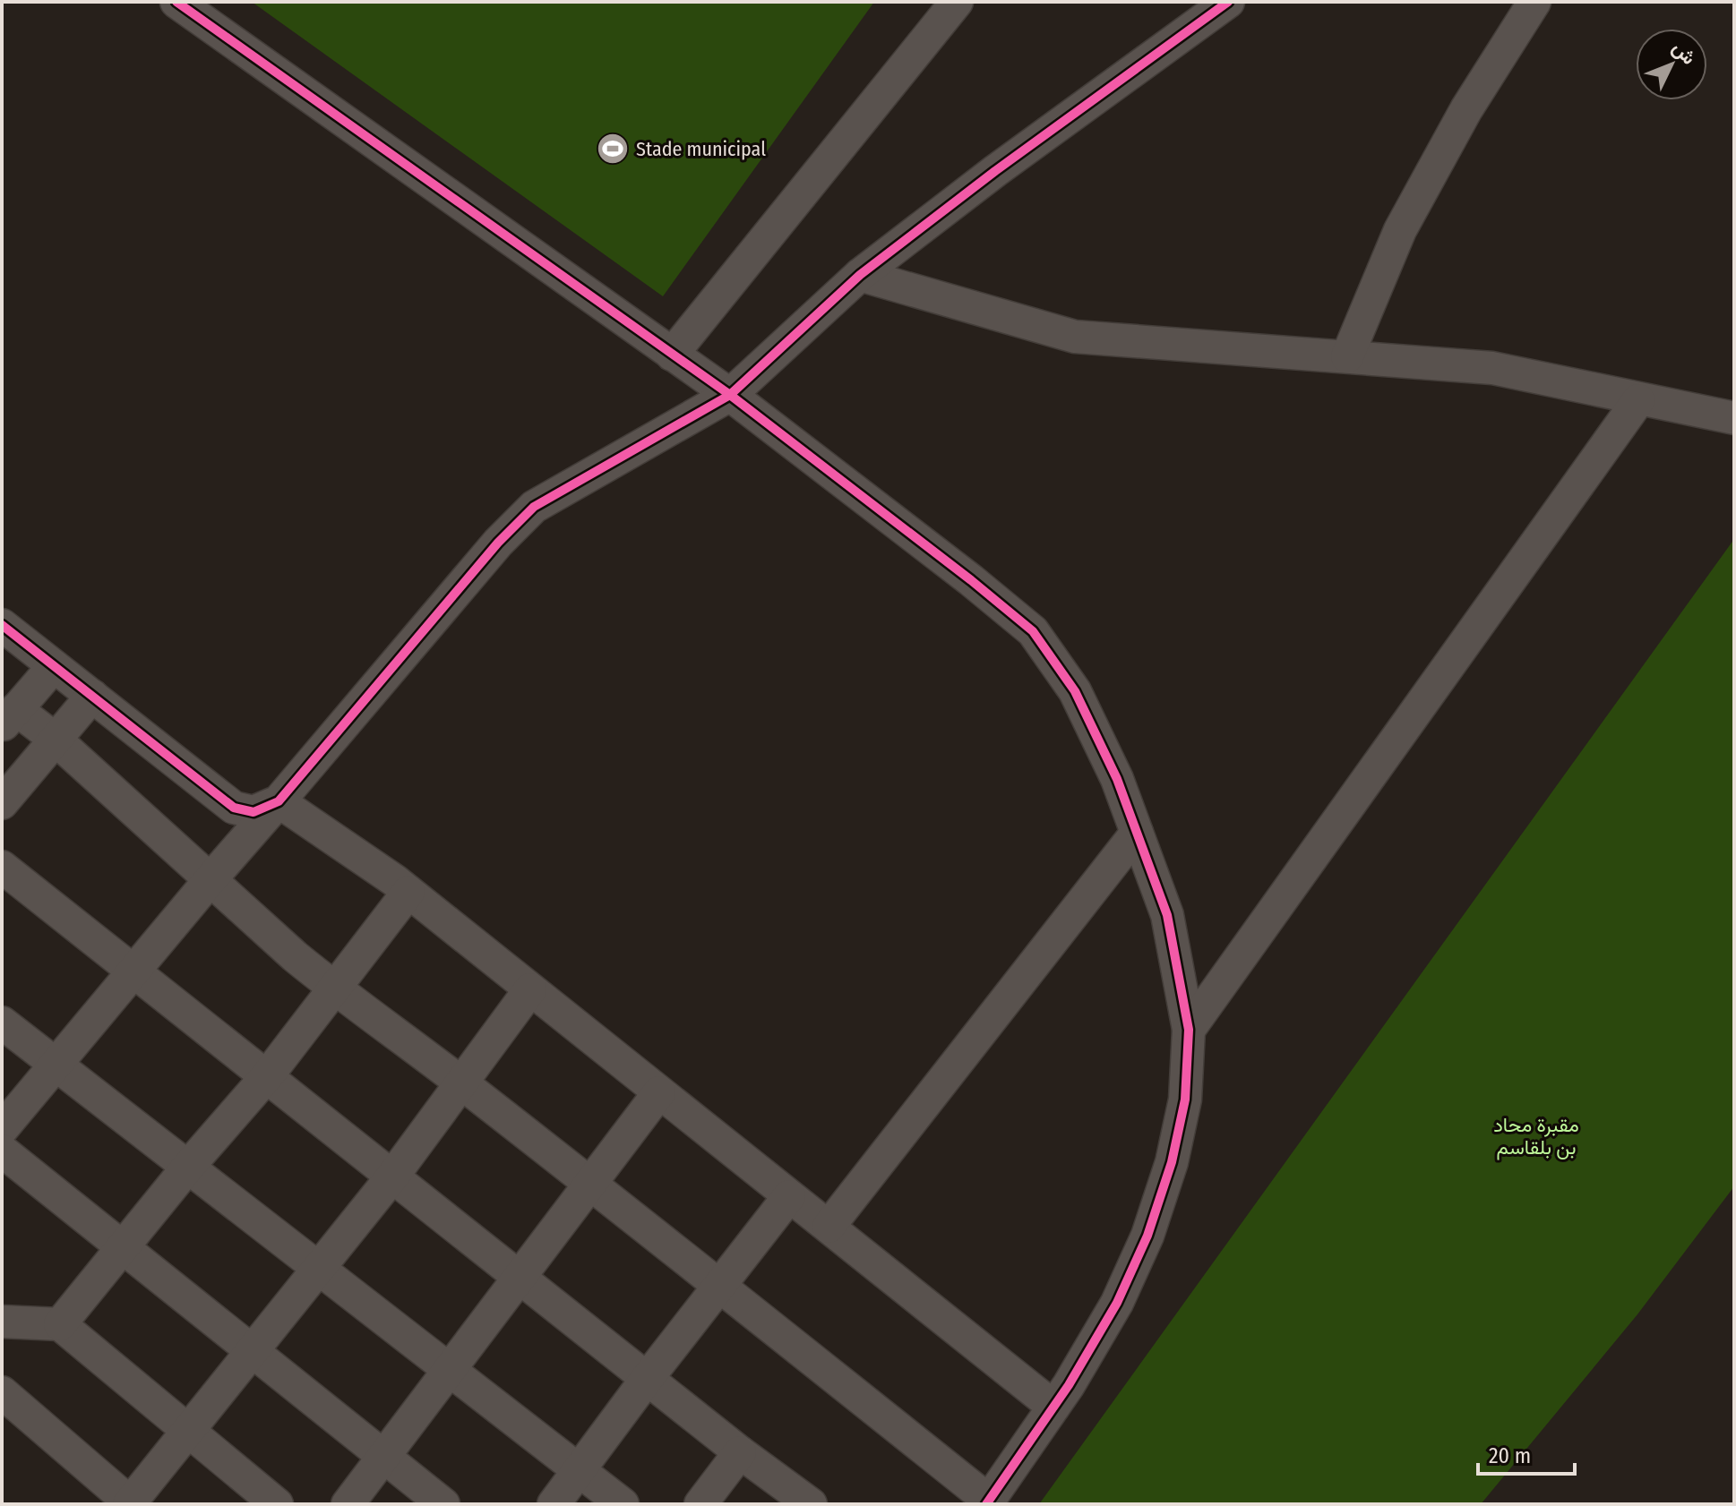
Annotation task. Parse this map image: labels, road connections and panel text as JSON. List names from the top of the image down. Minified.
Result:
{"parks":["مقبرة محاد بن بلقاسم"],"places":{"sports":["Stade municipal"]},"scale_bar":"20 m","north":"top right"}
